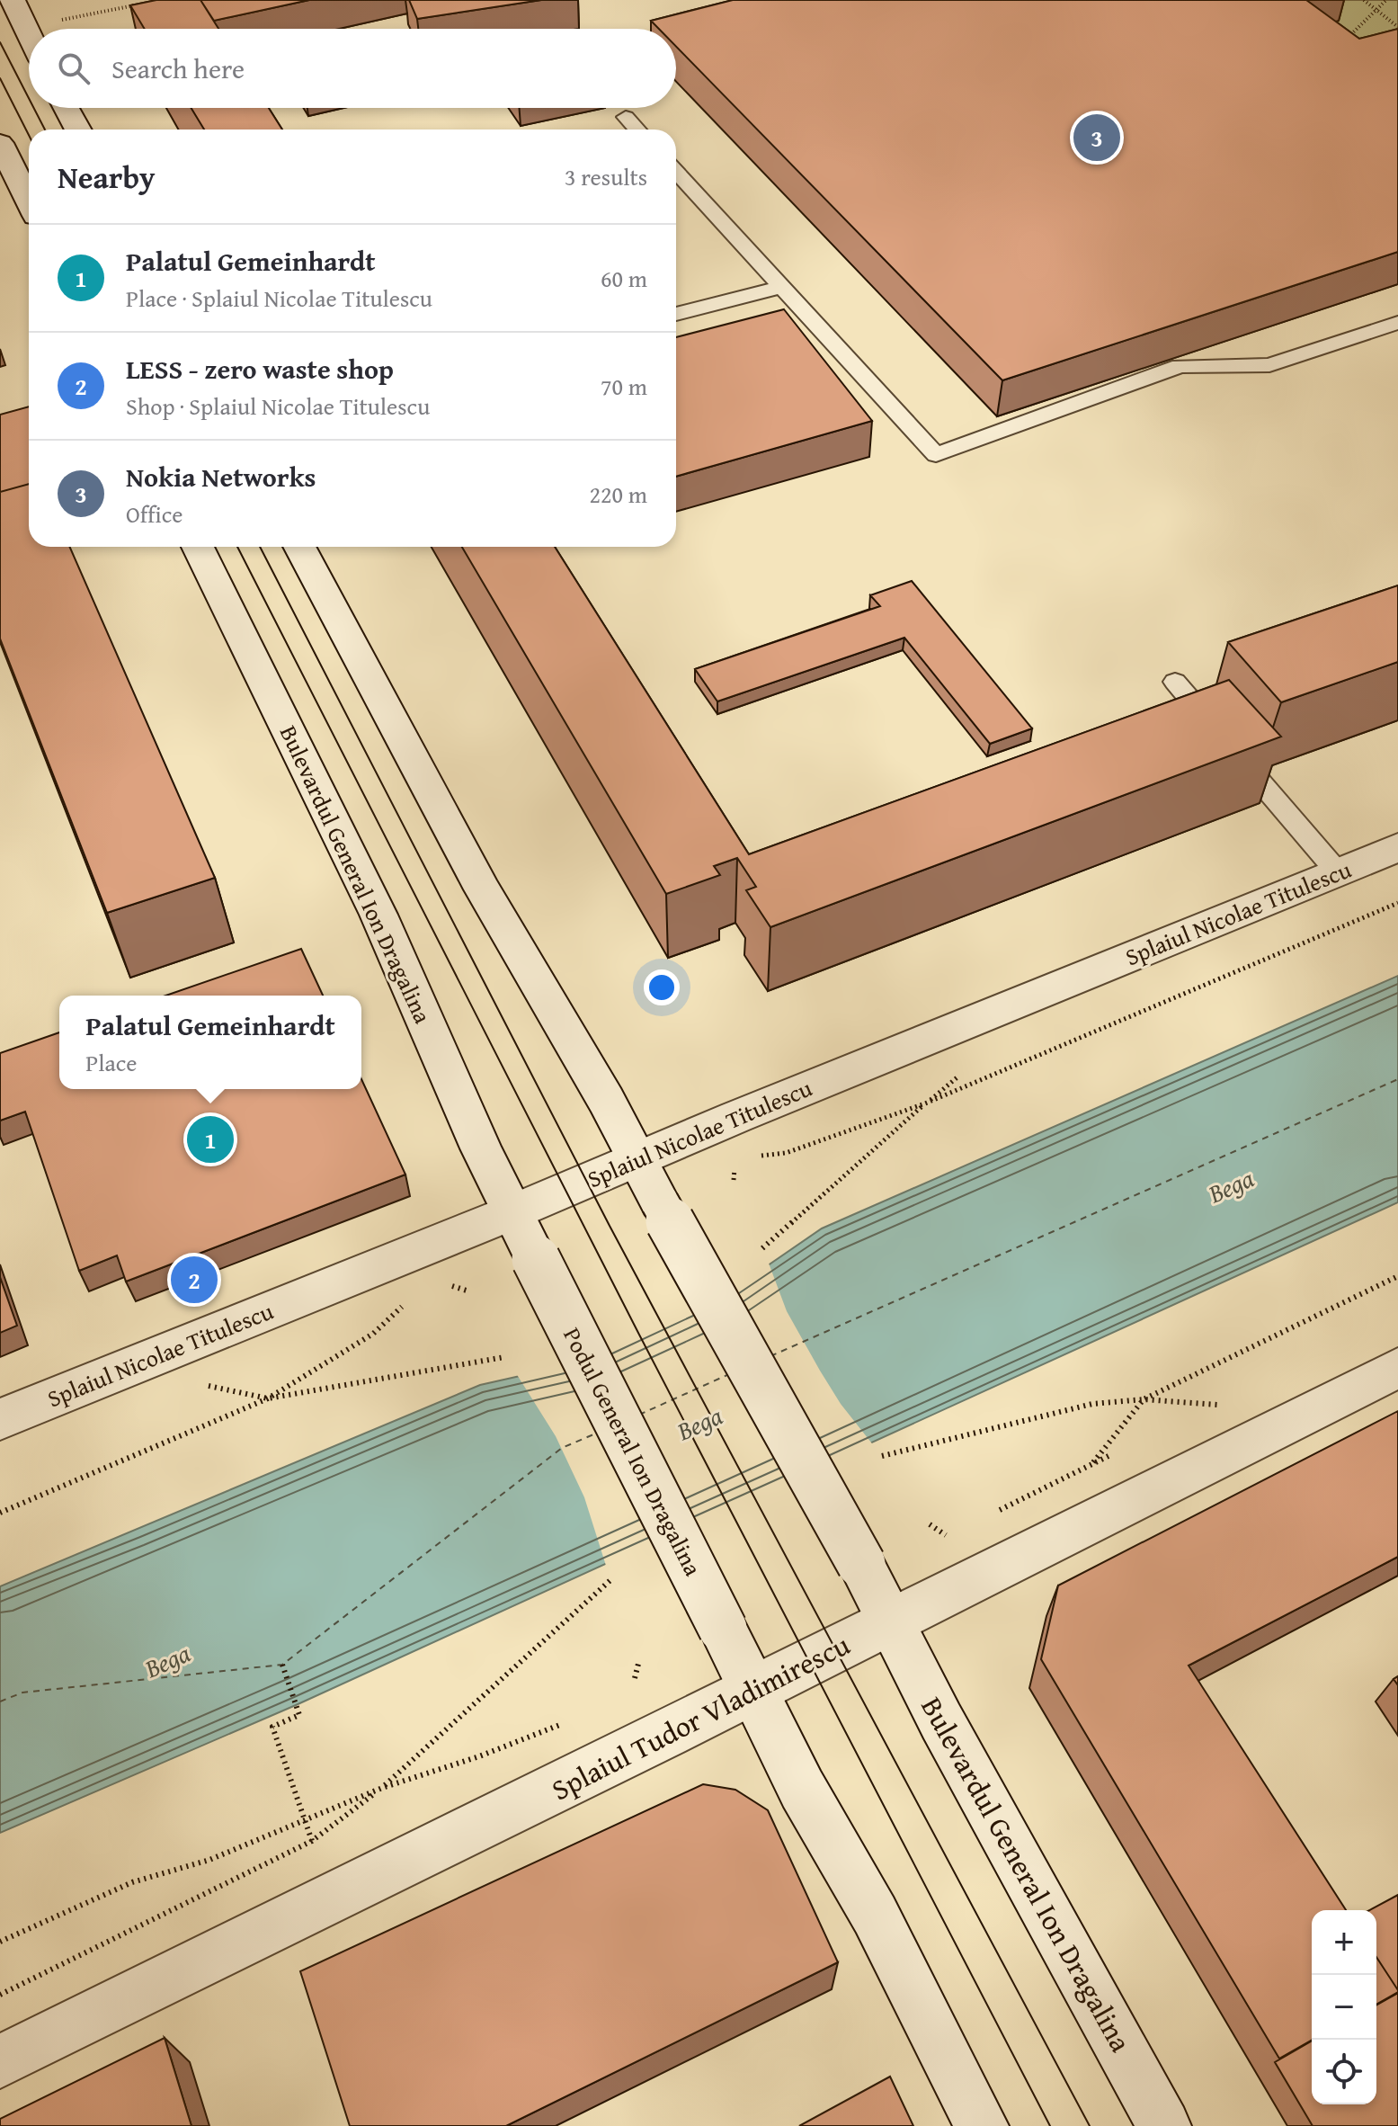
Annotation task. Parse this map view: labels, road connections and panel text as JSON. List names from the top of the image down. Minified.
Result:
{"streets":{"main road":["Bulevardul General Ion Dragalina","Splaiul Nicolae Titulescu","Podul General Ion Dragalina","Splaiul Tudor Vladimirescu"]},"crossings":[["Bulevardul General Ion Dragalina","Splaiul Nicolae Titulescu"],["Bulevardul General Ion Dragalina","Podul General Ion Dragalina"],["Bulevardul General Ion Dragalina","Splaiul Tudor Vladimirescu"],["Splaiul Nicolae Titulescu","Podul General Ion Dragalina"],["Podul General Ion Dragalina","Splaiul Tudor Vladimirescu"]],"water":["Bega"],"page":{"search":"Search here","pins":["3","1","2"],"heading":["Nearby","3 results"],"list":[{"mark":"1","name":"Palatul Gemeinhardt","note":"Place · Splaiul Nicolae Titulescu","value":"60 m"},{"mark":"2","name":"LESS - zero waste shop","note":"Shop · Splaiul Nicolae Titulescu","value":"70 m"},{"mark":"3","name":"Nokia Networks","note":"Office","value":"220 m"}],"popup":["Palatul Gemeinhardt","Place"],"map_buttons":["+","−"]}}
